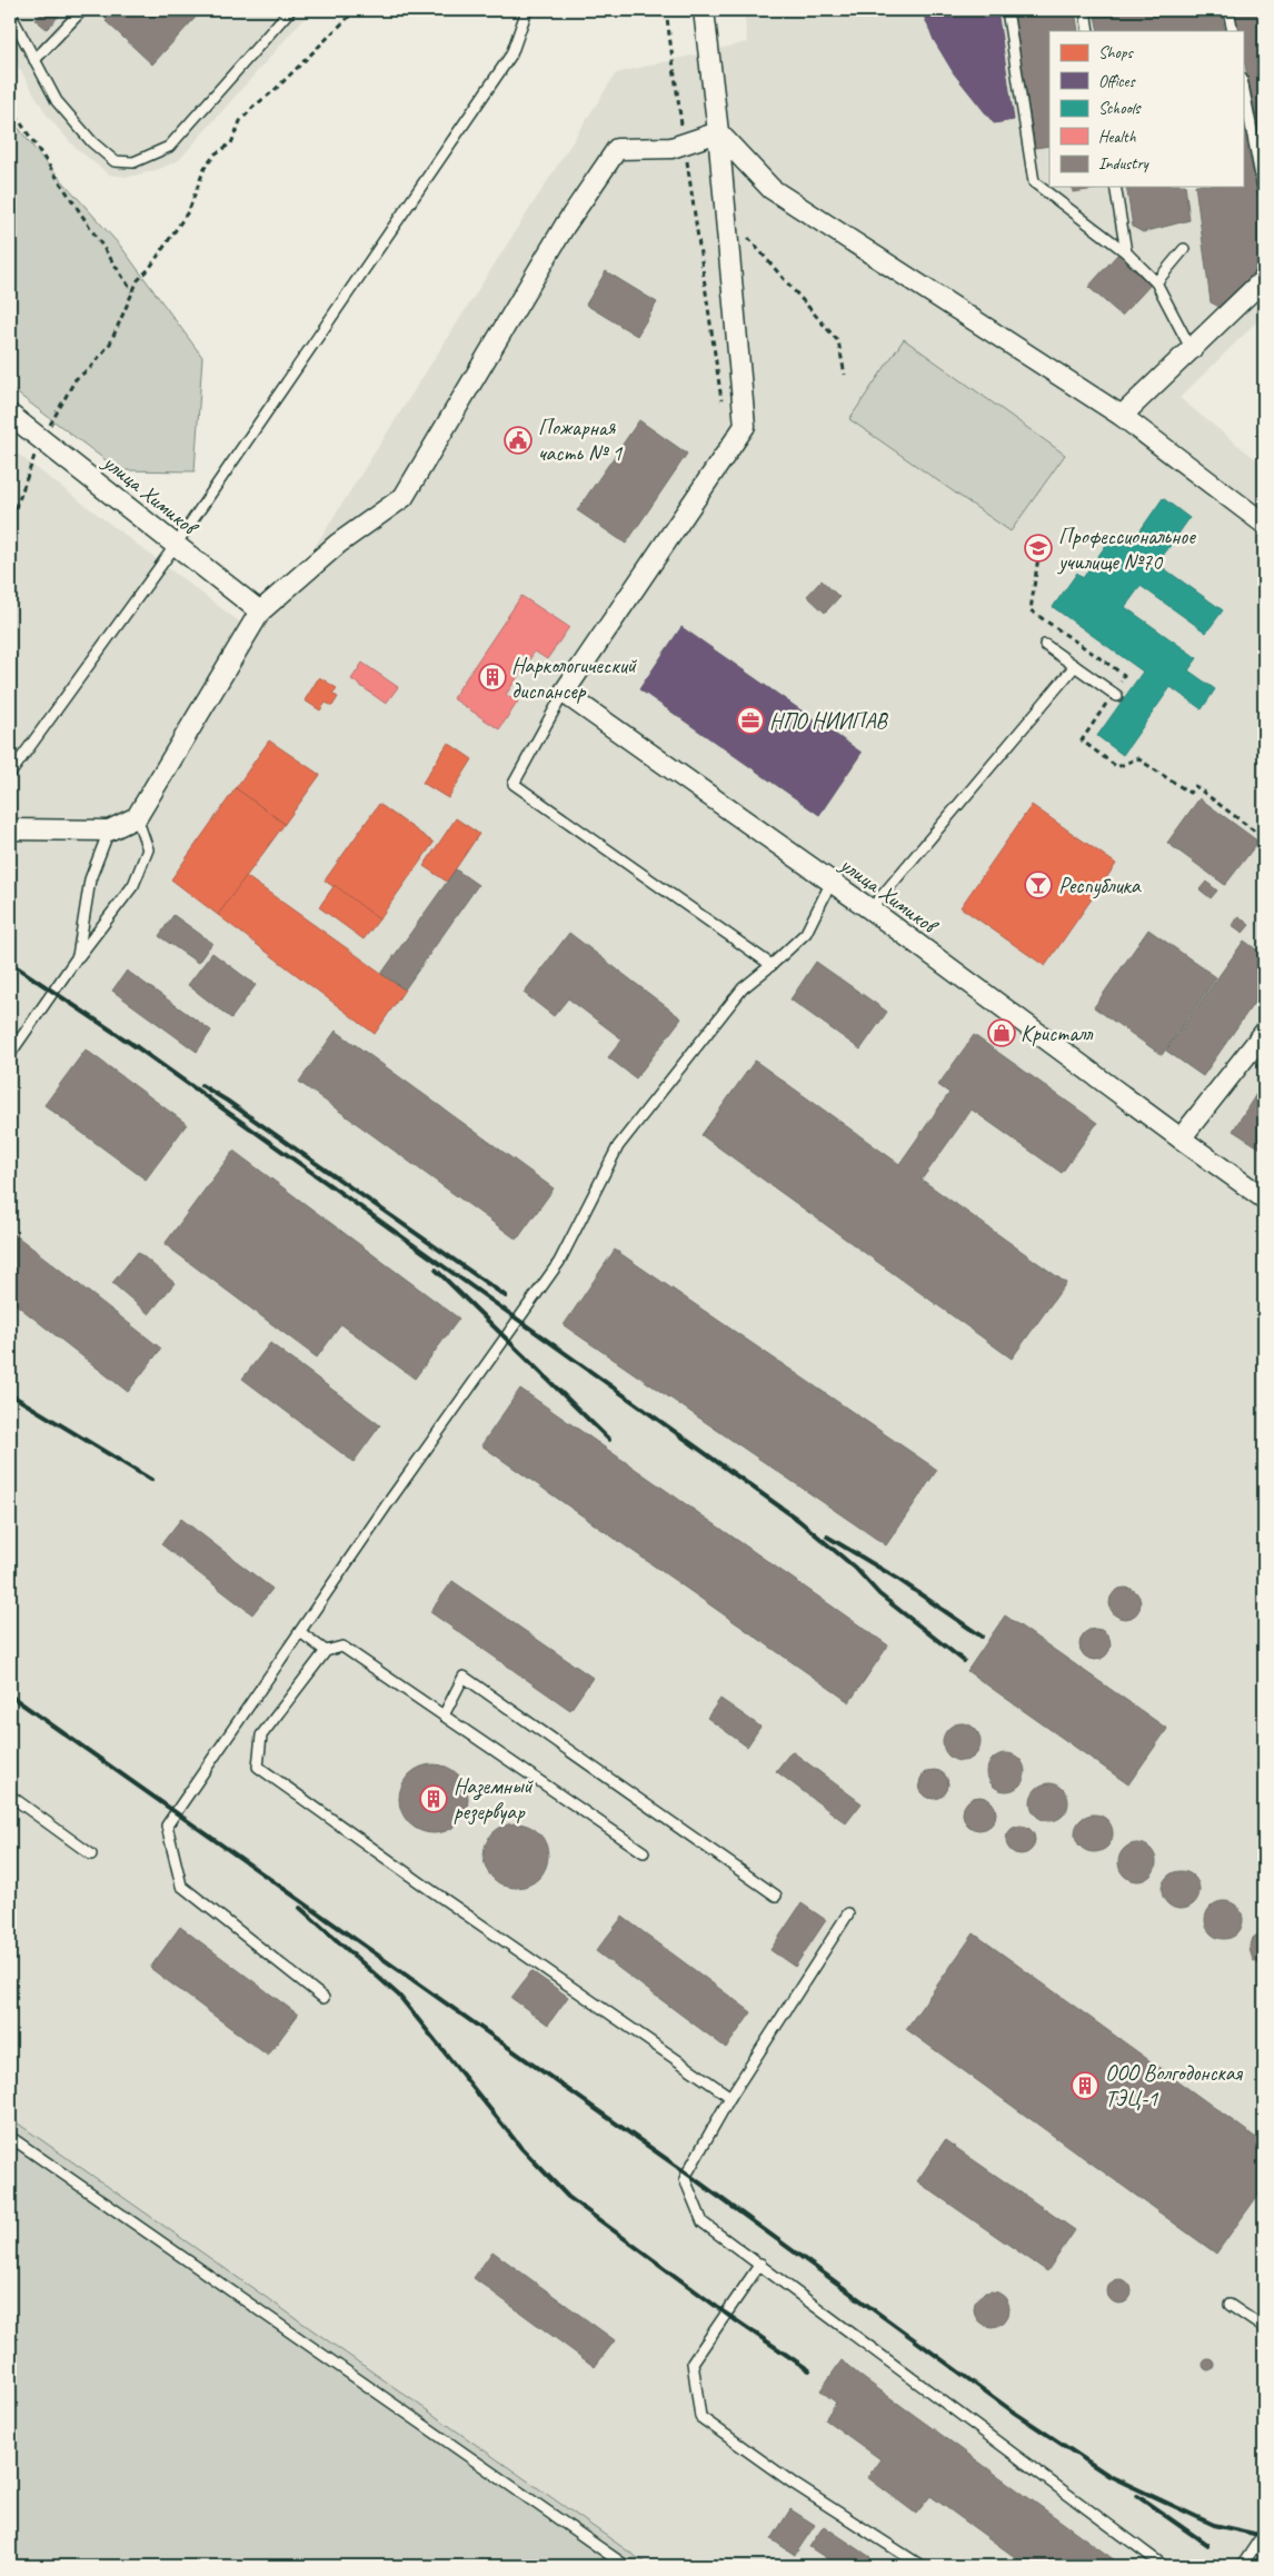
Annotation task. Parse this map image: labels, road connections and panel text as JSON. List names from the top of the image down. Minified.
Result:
{"streets":{"street":["улица Химиков"]},"places":{"public building":["Пожарная часть № 1"],"school or university":["Профессиональное училище №70"],"building":["Наркологический диспансер","Наземный резервуар","ООО Волгодонская ТЭЦ-1"],"office":["НПО НИИПАВ"],"bar":["Республика"],"shop":["Кристалл"]},"legend":["Shops","Offices","Schools","Health","Industry"]}
